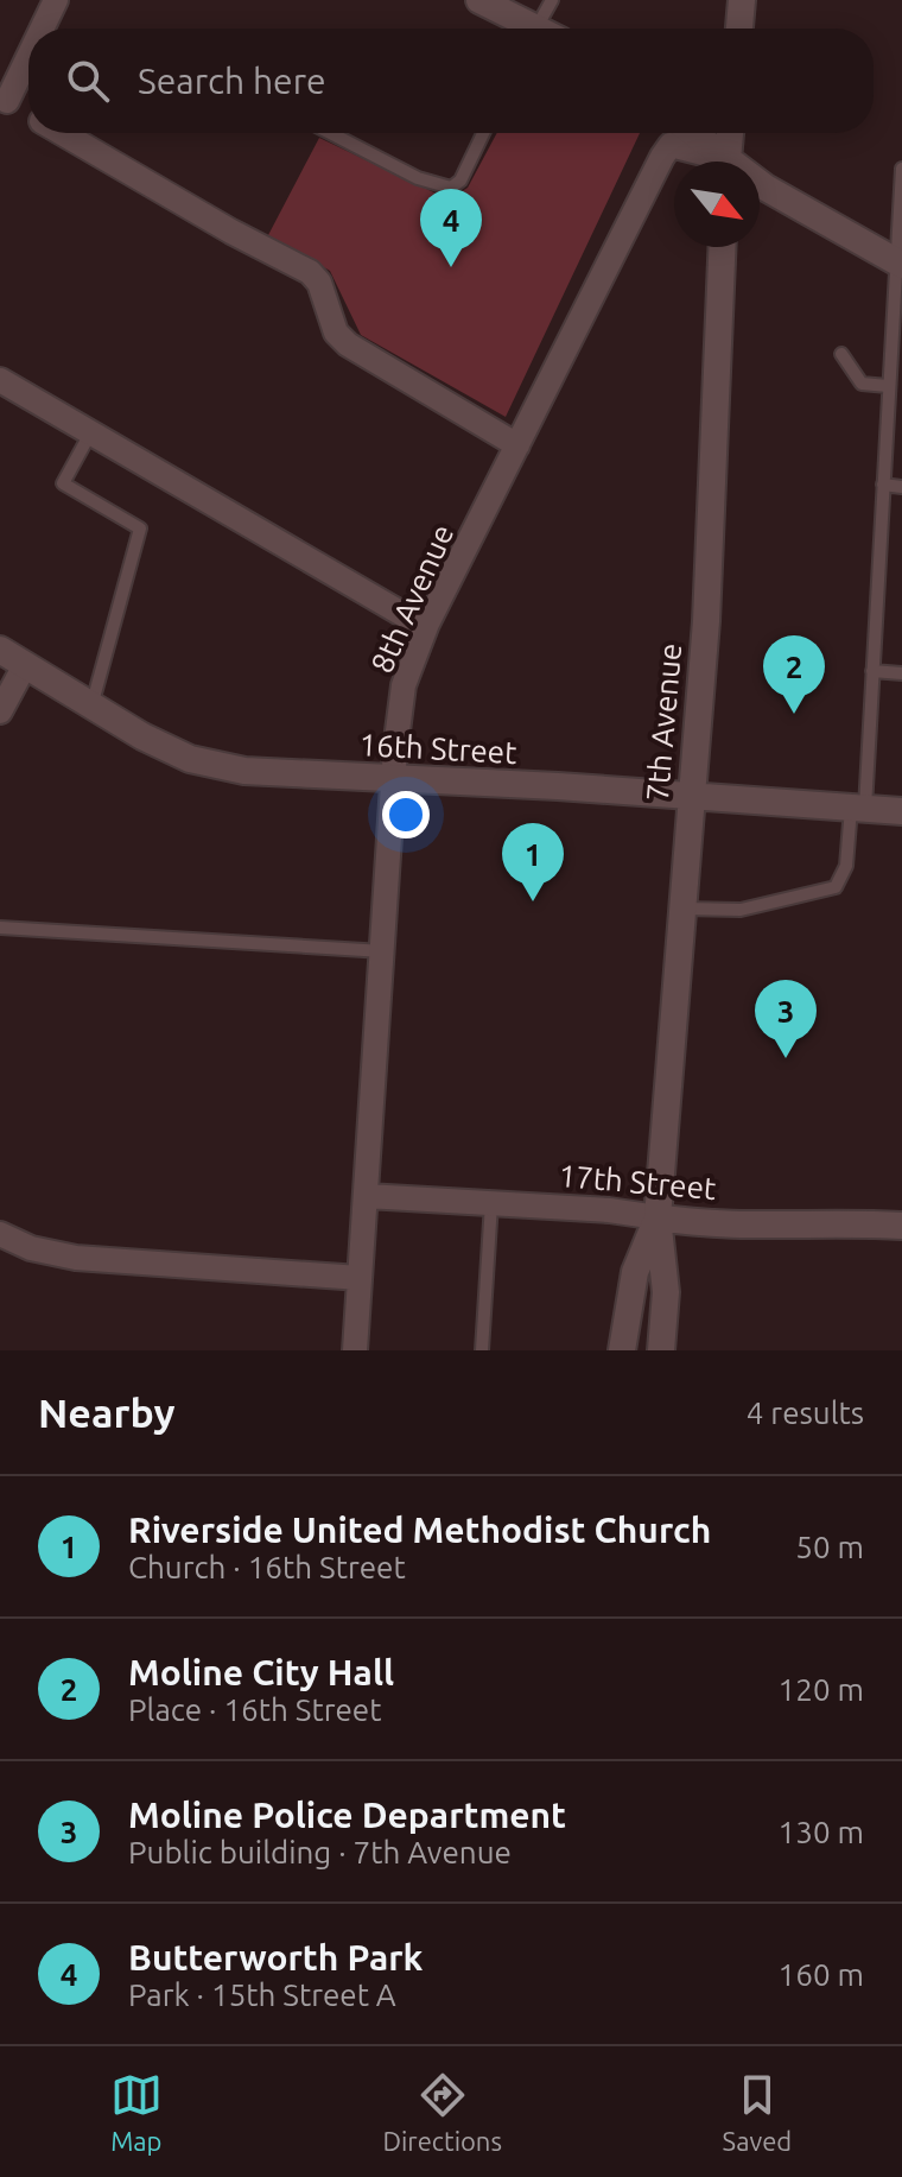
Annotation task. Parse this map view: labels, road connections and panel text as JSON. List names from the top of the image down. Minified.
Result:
{"streets":{"street":["8th Avenue","7th Avenue","16th Street","17th Street"]},"crossings":[["8th Avenue","16th Street"],["8th Avenue","17th Street"],["7th Avenue","16th Street"],["7th Avenue","17th Street"]],"north":"bottom right","page":{"search":"Search here","pins":["4","2","1","3"],"heading":["Nearby","4 results"],"list":[{"mark":"1","name":"Riverside United Methodist Church","note":"Church · 16th Street","value":"50 m"},{"mark":"2","name":"Moline City Hall","note":"Place · 16th Street","value":"120 m"},{"mark":"3","name":"Moline Police Department","note":"Public building · 7th Avenue","value":"130 m"},{"mark":"4","name":"Butterworth Park","note":"Park · 15th Street A","value":"160 m"}],"nav":["Map","Directions","Saved"]}}
